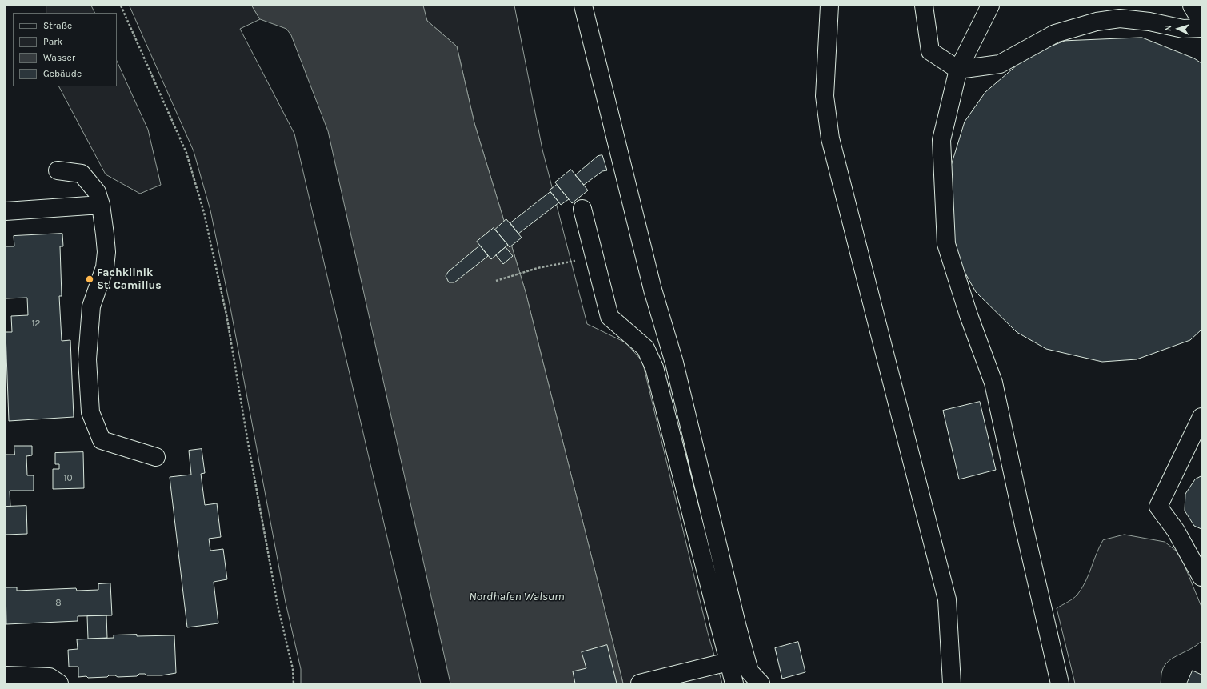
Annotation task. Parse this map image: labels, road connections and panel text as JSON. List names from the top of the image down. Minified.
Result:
{"water":["Nordhafen Walsum"],"places":["Fachklinik St. Camillus"],"house_numbers":["12","10","8"],"legend":["Straße","Park","Wasser","Gebäude"],"north":"left"}
